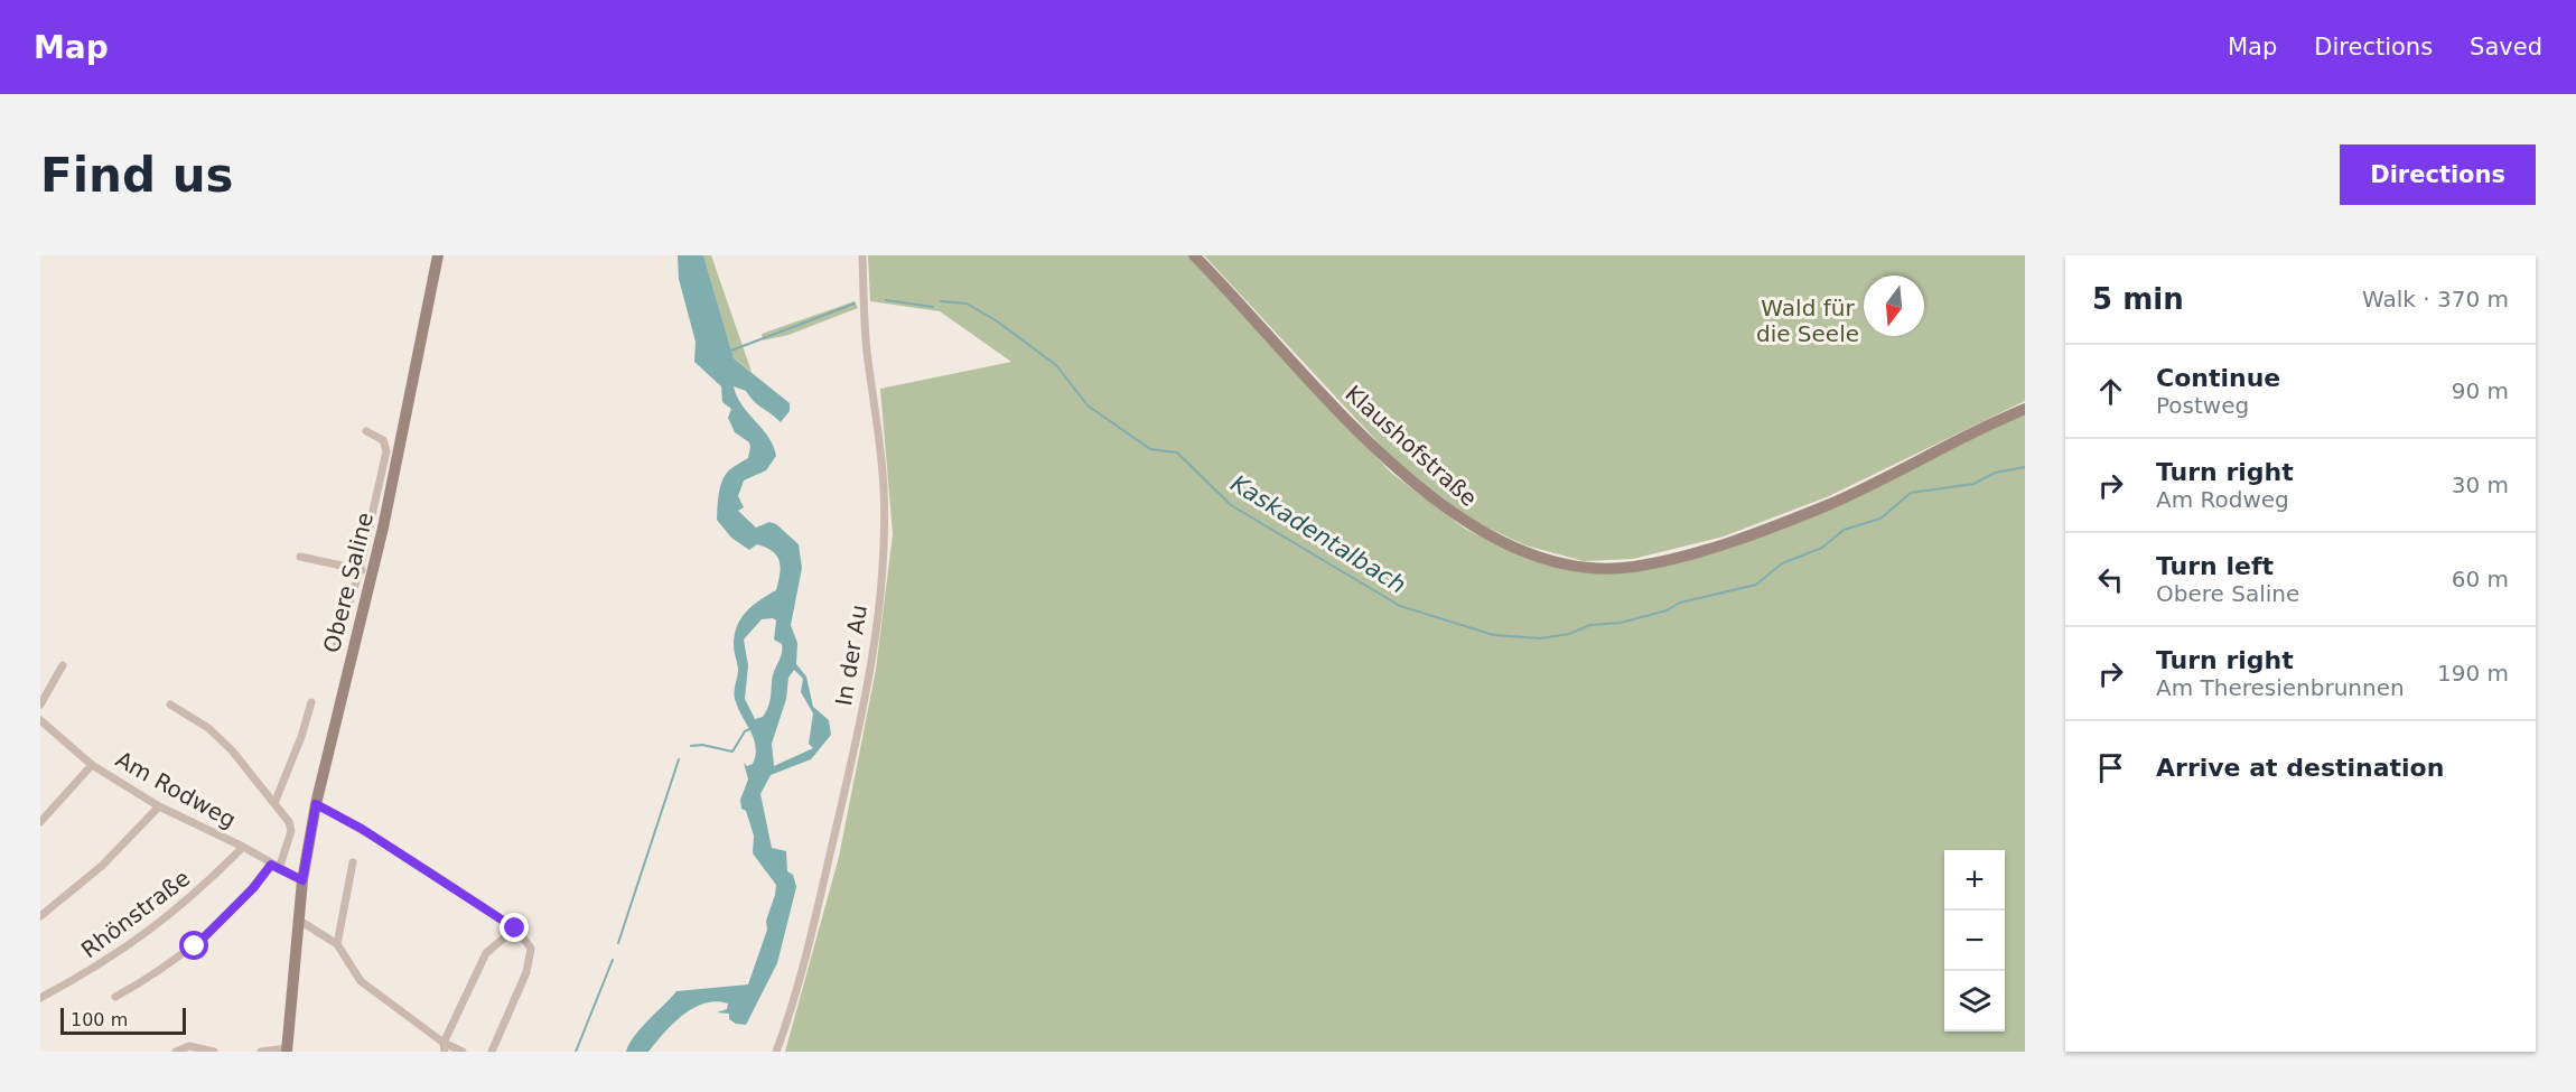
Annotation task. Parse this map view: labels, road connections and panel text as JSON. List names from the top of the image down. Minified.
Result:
{"streets":{"main road":["Klaushofstraße","Obere Saline"],"street":["In der Au","Am Rodweg","Rhönstraße"]},"crossings":[["Obere Saline","Am Rodweg"],["Am Rodweg","Rhönstraße"]],"water":["Kaskadentalbach"],"parks":["Wald für die Seele"],"scale_bar":"100 m","north":"bottom","page":{"header":"Map","nav":["Map","Directions","Saved"],"buttons":"Directions","title":"Find us","heading":["5 min","Walk · 370 m"],"list":[["Continue","Postweg","90 m"],["Turn right","Am Rodweg","30 m"],["Turn left","Obere Saline","60 m"],["Turn right","Am Theresienbrunnen","190 m"],"Arrive at destination"],"map_buttons":["+","−"],"scale":"100 m"}}
